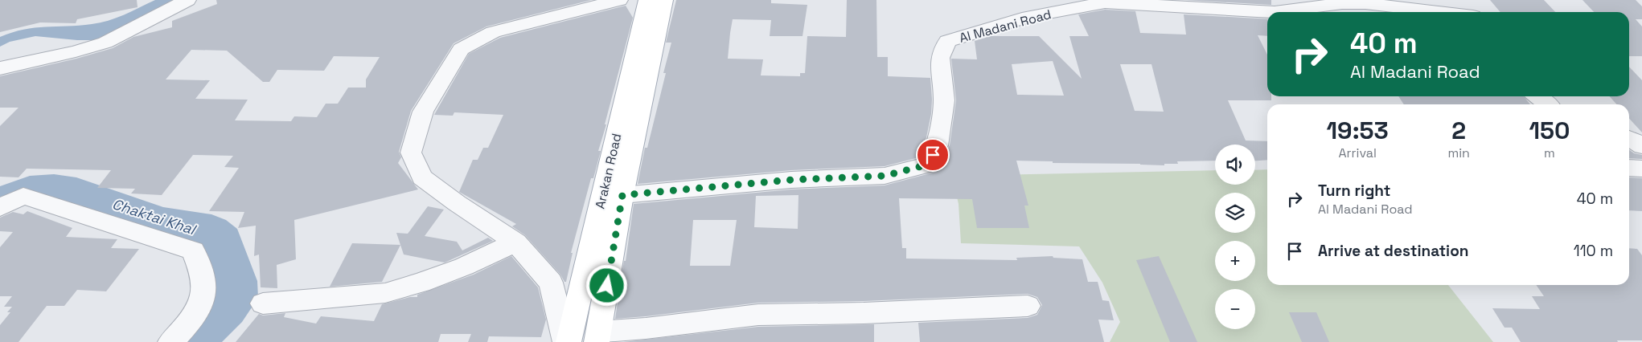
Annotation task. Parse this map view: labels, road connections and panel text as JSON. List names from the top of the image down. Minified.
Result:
{"streets":{"main road":["Arakan Road"],"street":["Al Madani Road"]},"crossings":[["Al Madani Road","Arakan Road"]],"water":["Chaktai Khal"],"page":{"turn":["40 m","Al Madani Road"],"eta":["19:53","Arrival","2","min","150","m"],"map_buttons":["+","−"],"list":[{"name":"Turn right","note":"Al Madani Road","value":"40 m"},{"name":"Arrive at destination","value":"110 m"}]}}
